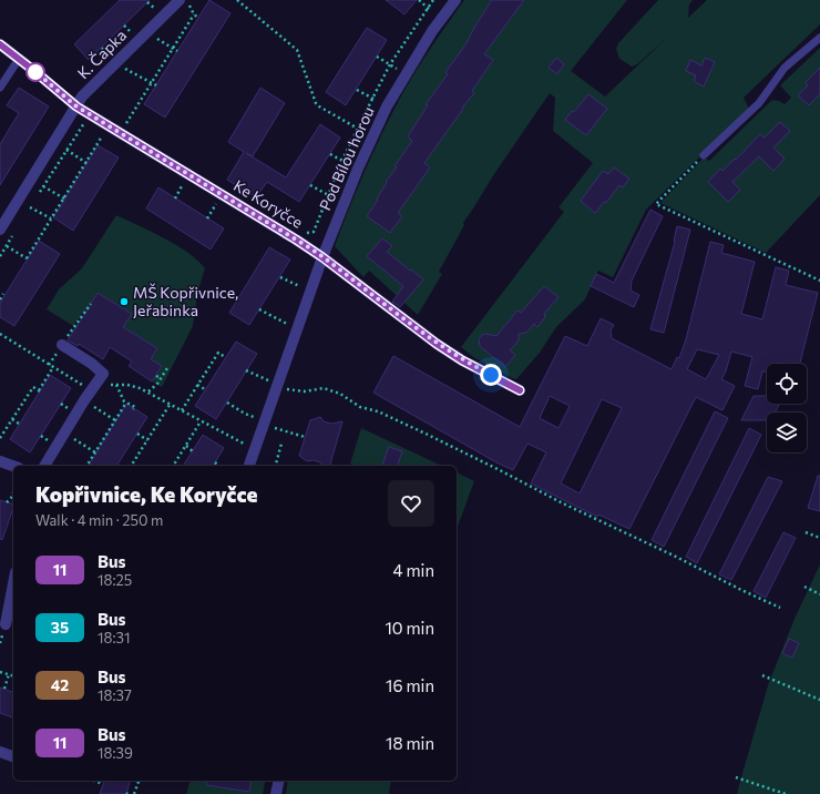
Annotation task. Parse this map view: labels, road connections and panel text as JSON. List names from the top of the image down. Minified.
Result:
{"streets":{"street":["K. Čapka","Pod Bílou horou","Ke Koryčce"]},"crossings":[["K. Čapka","Ke Koryčce"],["Pod Bílou horou","Ke Koryčce"]],"places":["MŠ Kopřivnice, Jeřabinka"],"lines":["bus line 11"],"page":{"heading":["Kopřivnice, Ke Koryčce","Walk · 4 min · 250 m"],"list":[{"mark":"11","name":"Bus","note":"18:25","value":"4 min"},{"mark":"35","name":"Bus","note":"18:31","value":"10 min"},{"mark":"42","name":"Bus","note":"18:37","value":"16 min"},{"mark":"11","name":"Bus","note":"18:39","value":"18 min"}]}}
